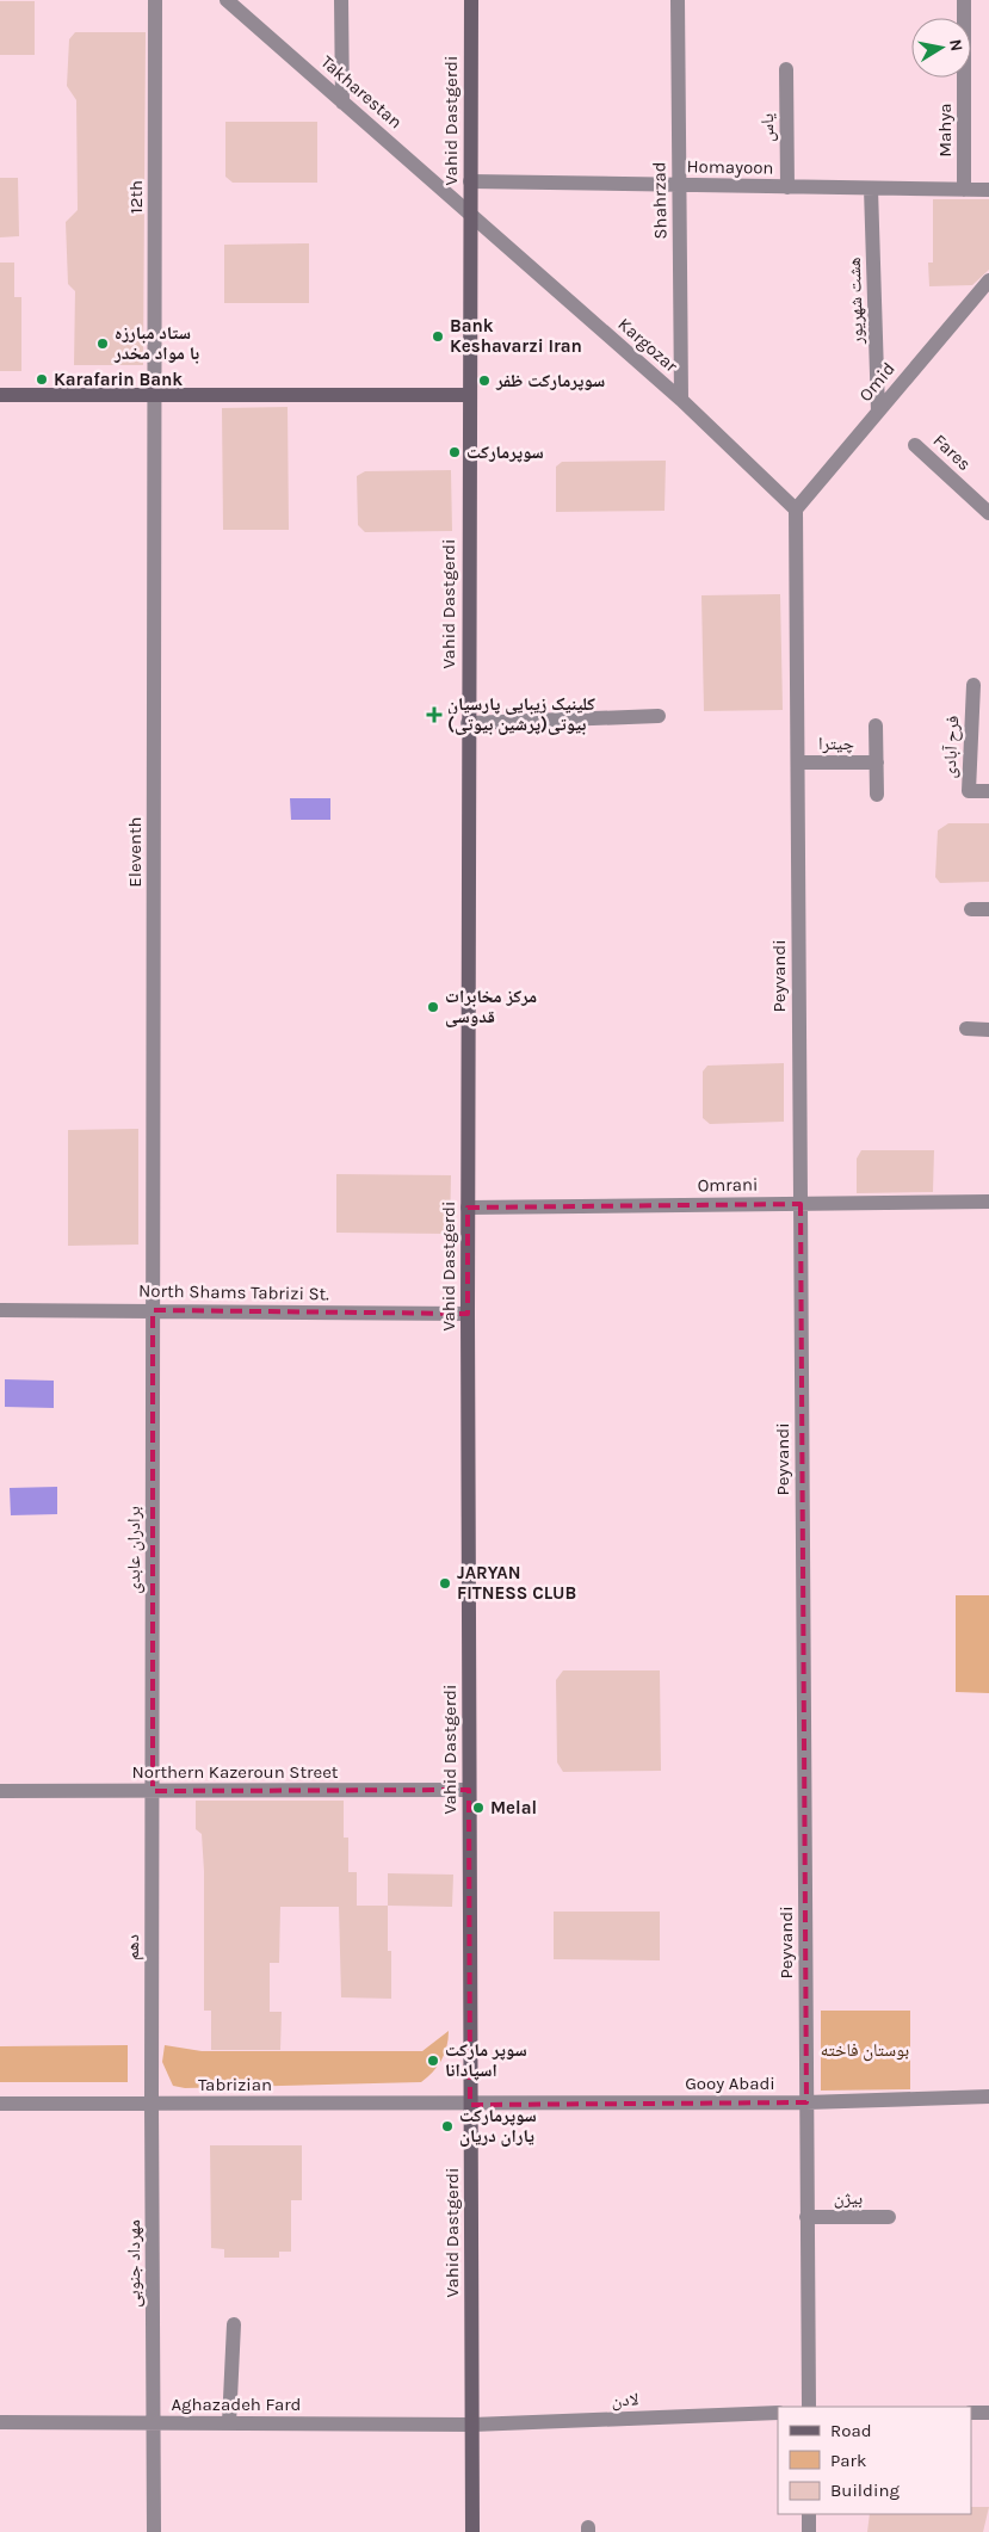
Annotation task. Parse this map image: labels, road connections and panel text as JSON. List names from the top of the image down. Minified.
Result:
{"streets":{"main road":["Vahid Dastgerdi"],"street":["Takharestan","یاس","Mahya","Homayoon","12th","Shahrzad","هشت شهریور","Kargozar","Omid","Fares","چیترا","فرح آبادی","Eleventh","Peyvandi","Omrani","North Shams Tabrizi St.","برادران عابدی","Northern Kazeroun Street","دهم","Gooy Abadi","Tabrizian","بیژن","مهرداد جنوبی","لادن","Aghazadeh Fard"]},"crossings":[["Takharestan","Vahid Dastgerdi"],["Takharestan","Kargozar"],["Vahid Dastgerdi","Homayoon"],["Vahid Dastgerdi","Kargozar"],["Vahid Dastgerdi","Omrani"],["Vahid Dastgerdi","North Shams Tabrizi St."],["Vahid Dastgerdi","Northern Kazeroun Street"],["Vahid Dastgerdi","Gooy Abadi"],["Vahid Dastgerdi","Tabrizian"],["Vahid Dastgerdi","لادن"],["Vahid Dastgerdi","Aghazadeh Fard"],["یاس","Homayoon"],["Mahya","Homayoon"],["Homayoon","Shahrzad"],["Homayoon","هشت شهریور"],["12th","Eleventh"],["Shahrzad","Kargozar"],["هشت شهریور","Omid"],["Kargozar","Omid"],["Kargozar","Peyvandi"],["Omid","Peyvandi"],["چیترا","Peyvandi"],["Eleventh","North Shams Tabrizi St."],["Eleventh","برادران عابدی"],["Peyvandi","Omrani"],["Peyvandi","Gooy Abadi"],["Peyvandi","بیژن"],["North Shams Tabrizi St.","برادران عابدی"],["برادران عابدی","Northern Kazeroun Street"],["برادران عابدی","دهم"],["Northern Kazeroun Street","دهم"],["دهم","Tabrizian"],["دهم","مهرداد جنوبی"],["Gooy Abadi","Tabrizian"],["Tabrizian","مهرداد جنوبی"],["مهرداد جنوبی","Aghazadeh Fard"],["لادن","Aghazadeh Fard"]],"parks":["بوستان فاخته"],"places":{"other":["Bank Keshavarzi Iran","ستاد مبارزه با مواد مخدر","Karafarin Bank","سوپرمارکت ظفر","سوپرمارکت","مرکز مخابرات قدوسی","JARYAN FITNESS CLUB","Melal","سوپر مارکت اسپادانا","سوپرمارکت یاران دریان"],"health":["کلینیک زیبایی پارسیان بیوتی(پرشین بیوتی)"]},"legend":["Road","Park","Building"],"north":"right"}
